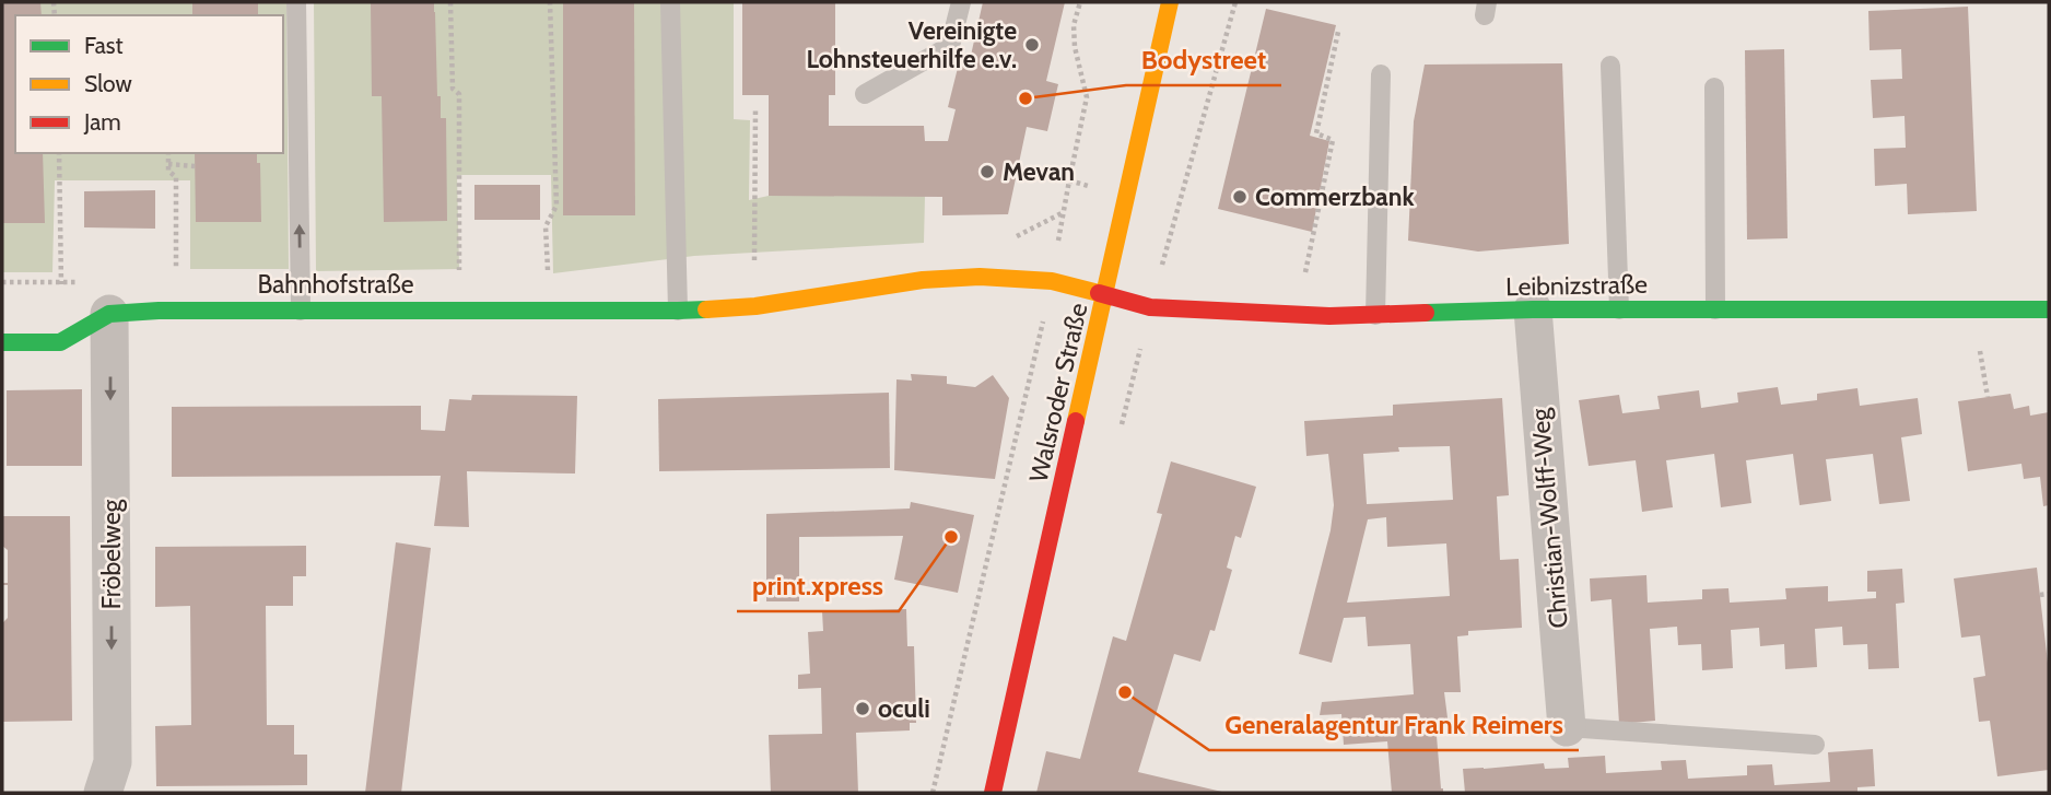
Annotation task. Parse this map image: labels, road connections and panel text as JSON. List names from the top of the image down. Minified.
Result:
{"streets":{"street":["Bahnhofstraße","Leibnizstraße","Walsroder Straße","Christian-Wolff-Weg","Fröbelweg"]},"crossings":[["Bahnhofstraße","Leibnizstraße"],["Bahnhofstraße","Walsroder Straße"],["Bahnhofstraße","Fröbelweg"],["Leibnizstraße","Walsroder Straße"],["Leibnizstraße","Christian-Wolff-Weg"]],"one_way":["Fröbelweg"],"places":["Vereinigte Lohnsteuerhilfe e.v.","Bodystreet","Mevan","Commerzbank","print.xpress","Generalagentur Frank Reimers","oculi"],"legend":["Fast","Slow","Jam"]}
